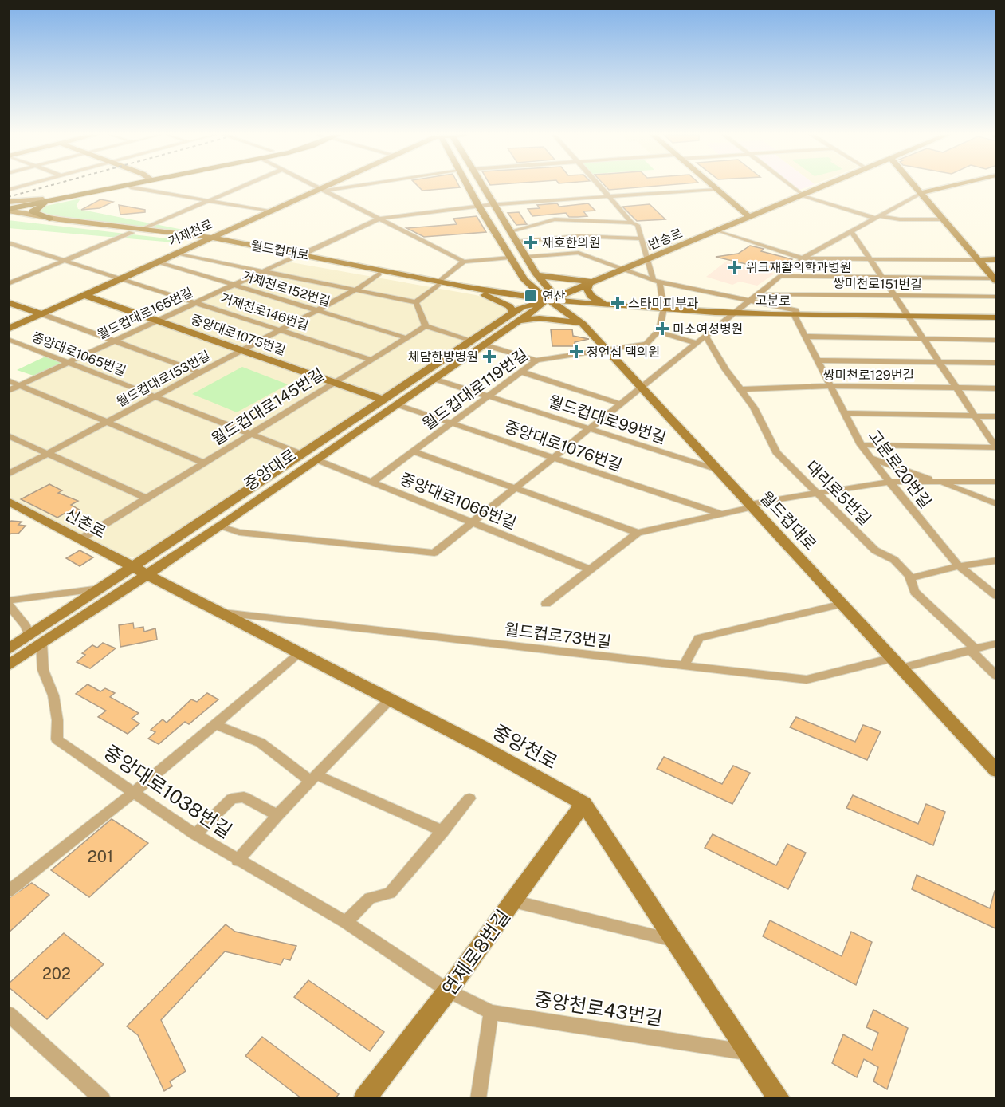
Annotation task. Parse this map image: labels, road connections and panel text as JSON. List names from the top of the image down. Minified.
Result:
{"streets":{"main road":["거제천로","반송로","월드컵대로","고분로","중앙대로1075번길","중앙대로","신촌로","중앙천로","연제로8번길"],"street":["쌍미천로151번길","거제천로152번길","거제천로146번길","월드컵대로165번길","중앙대로1065번길","쌍미천로129번길","월드컵대로153번길","월드컵대로119번길","월드컵대로145번길","월드컵대로99번길","중앙대로1076번길","고분로20번길","대리로5번길","중앙대로1066번길","월드컵로73번길","중앙대로1038번길","중앙천로43번길"]},"crossings":[["거제천로","월드컵대로"],["거제천로","거제천로152번길"],["거제천로","거제천로146번길"],["거제천로","중앙대로1075번길"],["반송로","월드컵대로"],["반송로","고분로"],["반송로","중앙대로"],["월드컵대로","고분로"],["월드컵대로","월드컵대로165번길"],["월드컵대로","월드컵대로153번길"],["월드컵대로","월드컵대로119번길"],["월드컵대로","월드컵대로99번길"],["월드컵대로","중앙대로"],["월드컵대로","월드컵로73번길"],["거제천로152번길","월드컵대로165번길"],["거제천로152번길","월드컵대로153번길"],["거제천로152번길","월드컵대로145번길"],["고분로","고분로20번길"],["고분로","중앙대로"],["거제천로146번길","월드컵대로165번길"],["거제천로146번길","월드컵대로153번길"],["거제천로146번길","월드컵대로145번길"],["월드컵대로165번길","중앙대로1075번길"],["월드컵대로165번길","중앙대로1065번길"],["중앙대로1075번길","월드컵대로153번길"],["중앙대로1075번길","월드컵대로145번길"],["중앙대로1075번길","중앙대로"],["중앙대로1065번길","월드컵대로153번길"],["중앙대로1065번길","월드컵대로145번길"],["중앙대로1065번길","중앙대로"],["쌍미천로129번길","고분로20번길"],["쌍미천로129번길","대리로5번길"],["월드컵대로119번길","월드컵대로99번길"],["월드컵대로119번길","중앙대로1076번길"],["월드컵대로119번길","중앙대로1066번길"],["월드컵대로145번길","신촌로"],["월드컵대로99번길","중앙대로"],["중앙대로1076번길","중앙대로"],["중앙대로","중앙대로1066번길"],["중앙대로","신촌로"],["중앙대로","중앙천로"],["중앙대로","중앙대로1038번길"],["신촌로","중앙천로"],["월드컵로73번길","중앙천로"],["중앙천로","연제로8번길"],["중앙천로","중앙천로43번길"],["중앙대로1038번길","연제로8번길"],["중앙대로1038번길","중앙천로43번길"],["연제로8번길","중앙천로43번길"]],"places":{"health":["재호한의원","워크재활의학과병원","스타미피부과","미소여성병원","정언섭 맥의원","체담한방병원"],"transit":["연산"]},"house_numbers":["201","202"]}
